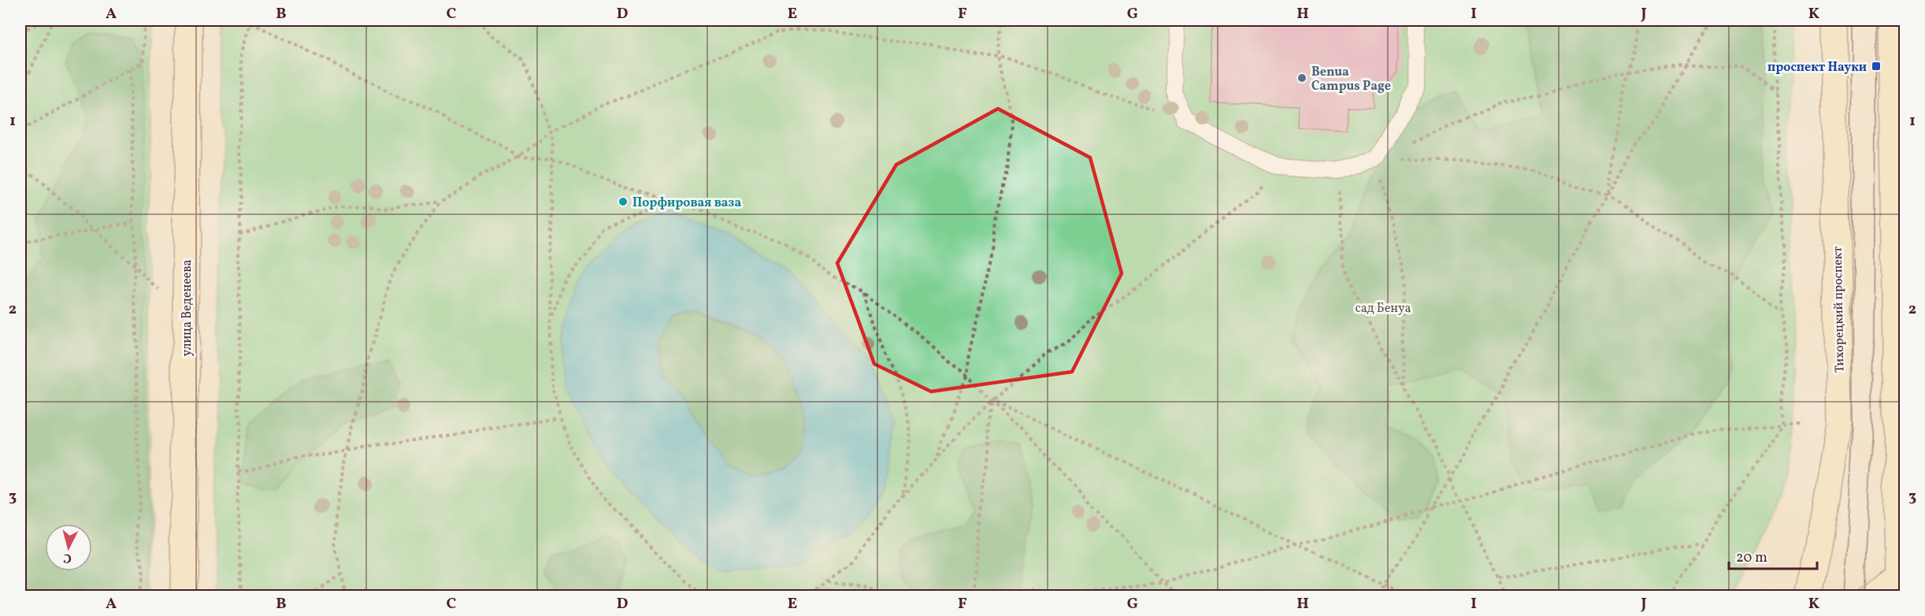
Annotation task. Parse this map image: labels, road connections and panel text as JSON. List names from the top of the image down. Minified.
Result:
{"streets":{"main road":["улица Веденеева","Тихорецкий проспект"]},"parks":["сад Бенуа"],"places":{"transit":["проспект Науки"],"other":["Benua Campus Page","Порфировая ваза"]},"scale_bar":"20 m","north":"bottom","grid":{"columns":["A","B","C","D","E","F","G","H","I","J","K"],"rows":["1","2","3"]}}
